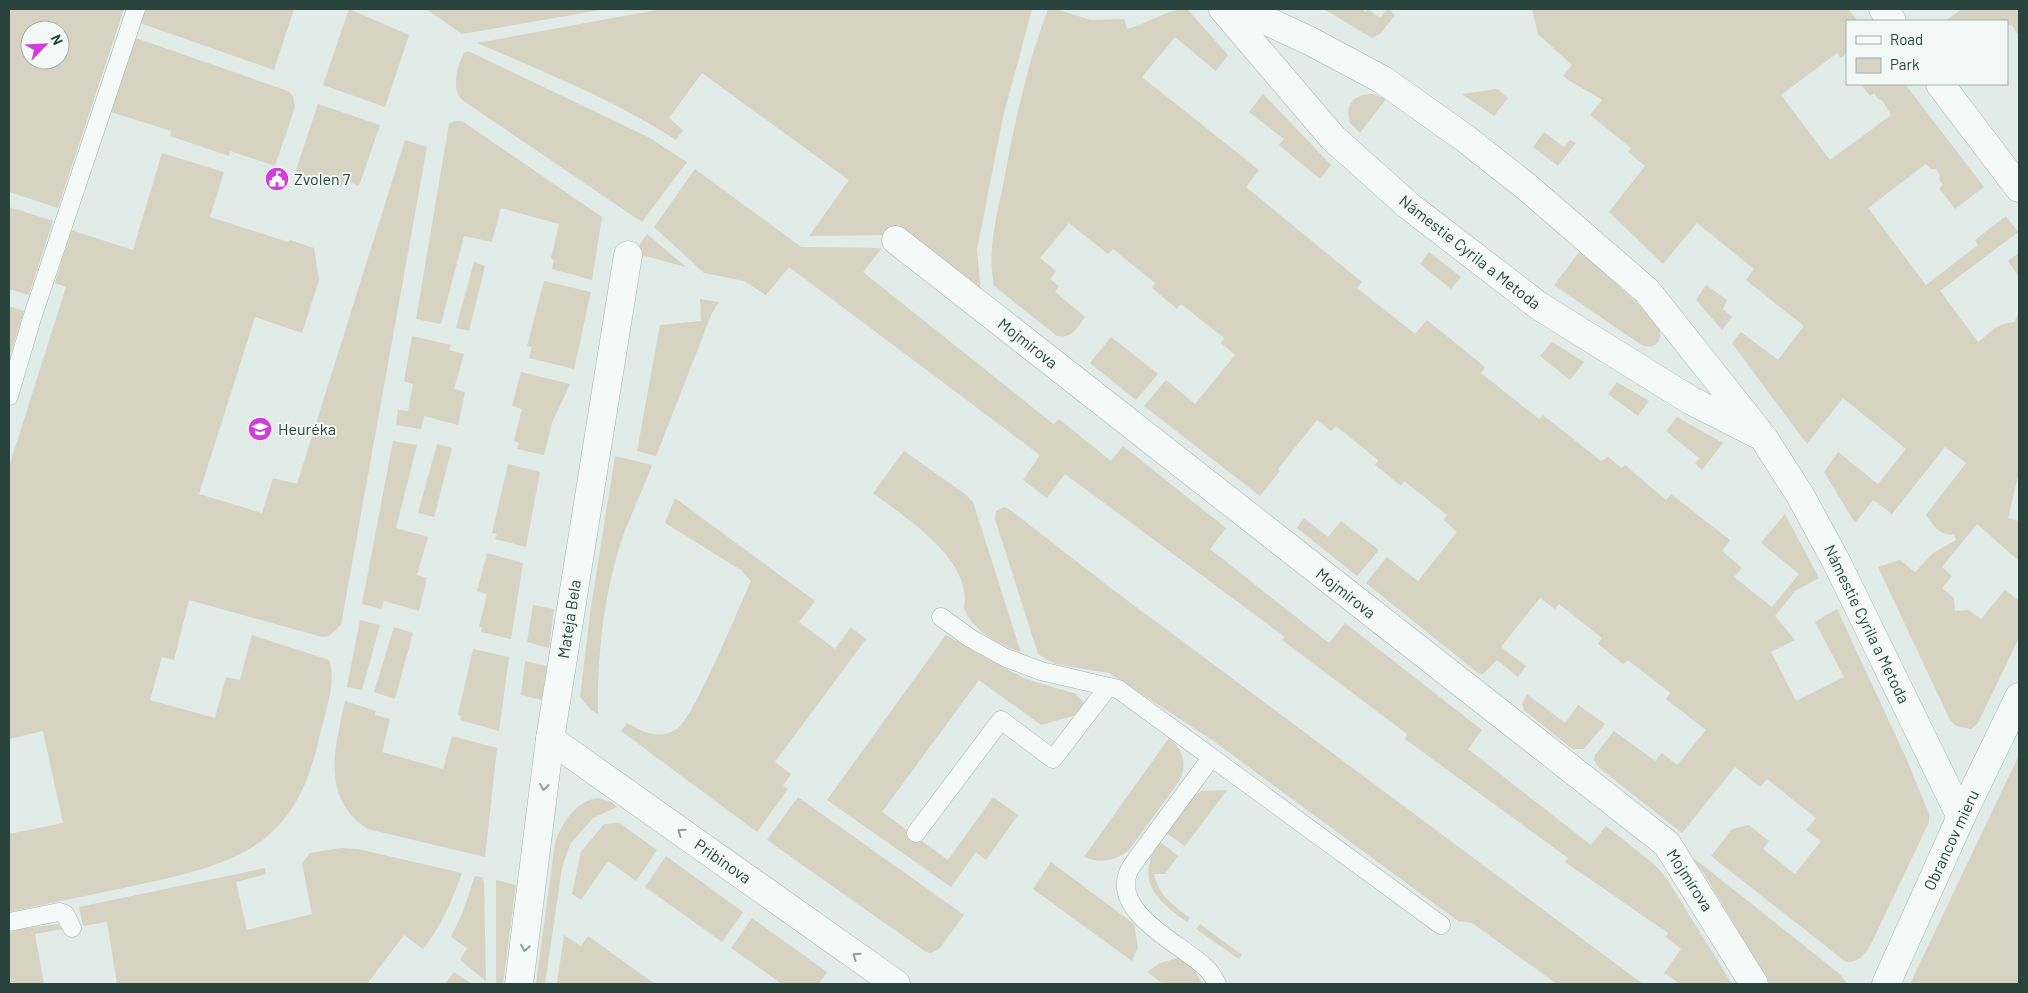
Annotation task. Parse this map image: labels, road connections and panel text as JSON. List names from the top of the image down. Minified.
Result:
{"streets":{"street":["Námestie Cyrila a Metoda","Mojmírova","Mateja Bela","Obrancov mieru","Pribinova"]},"crossings":[["Námestie Cyrila a Metoda","Obrancov mieru"],["Mateja Bela","Pribinova"]],"one_way":["Pribinova"],"places":{"public building":["Zvolen 7"],"school or university":["Heuréka"]},"legend":["Road","Park"],"north":"top right"}
